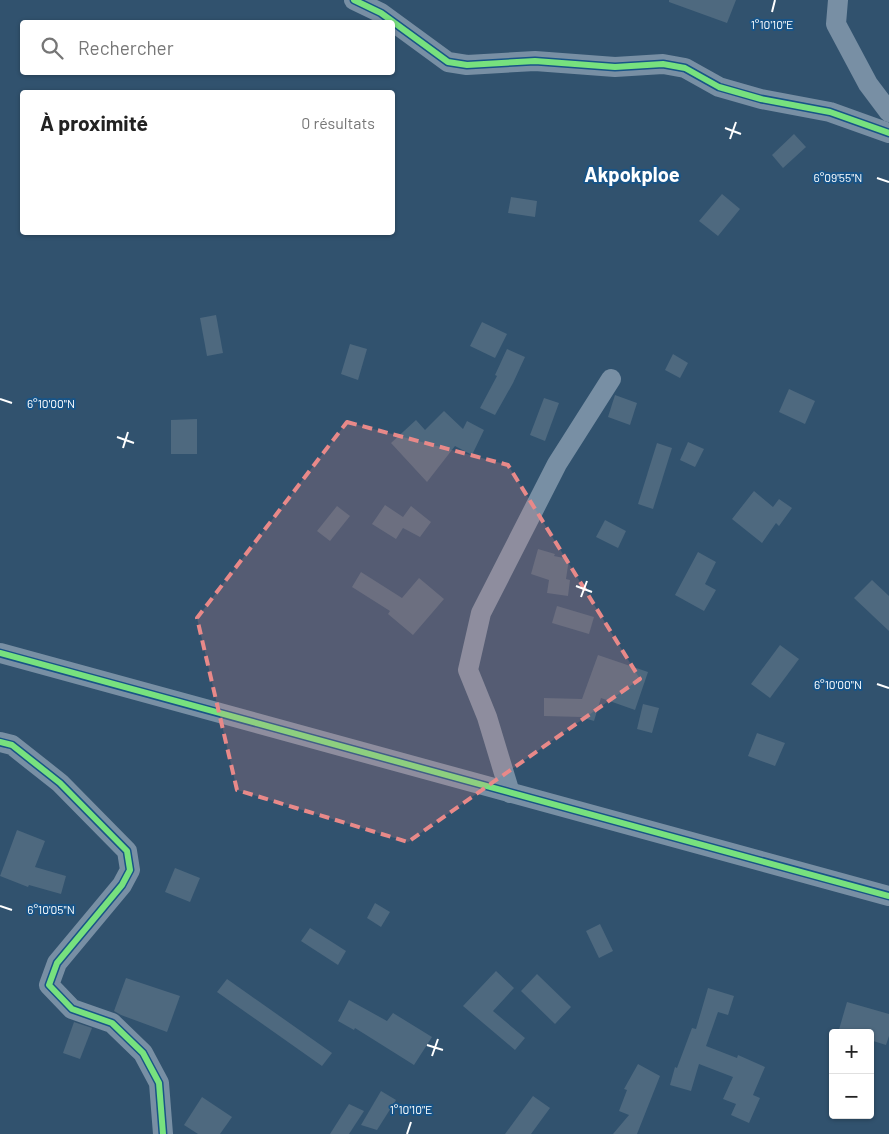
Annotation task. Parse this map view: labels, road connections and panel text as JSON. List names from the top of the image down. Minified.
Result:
{"districts":["Akpokploe"],"page":{"search":"Rechercher","heading":["À proximité","0 résultats"],"map_buttons":["+","−"]},"coordinates":["1°10'10\"E","6°09'55\"N","6°10'00\"N","6°10'05\"N"]}
